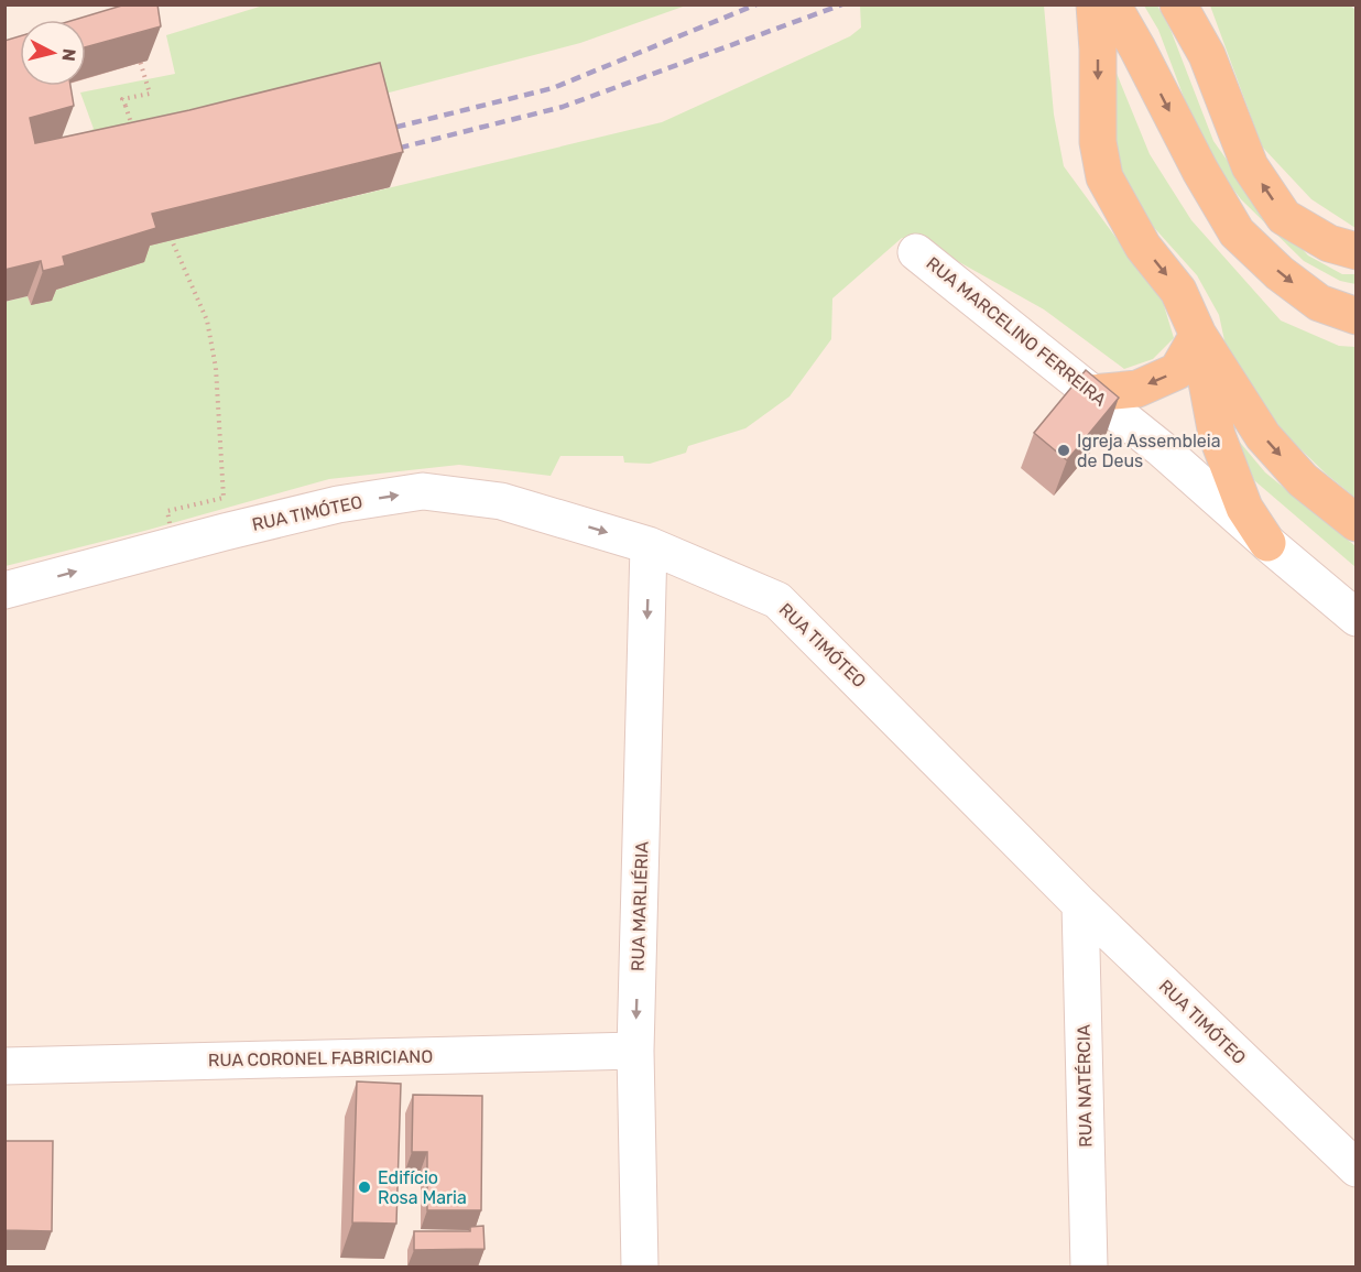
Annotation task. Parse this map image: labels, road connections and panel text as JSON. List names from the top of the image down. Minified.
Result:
{"streets":{"street":["RUA MARCELINO FERREIRA","RUA TIMÓTEO","RUA MARLIÉRIA","RUA CORONEL FABRICIANO","RUA NATÉRCIA"]},"crossings":[["RUA TIMÓTEO","RUA MARLIÉRIA"],["RUA TIMÓTEO","RUA NATÉRCIA"],["RUA MARLIÉRIA","RUA CORONEL FABRICIANO"]],"one_way":["RUA TIMÓTEO","RUA MARLIÉRIA"],"places":["Igreja Assembleia de Deus","Edifício Rosa Maria"],"north":"right"}
